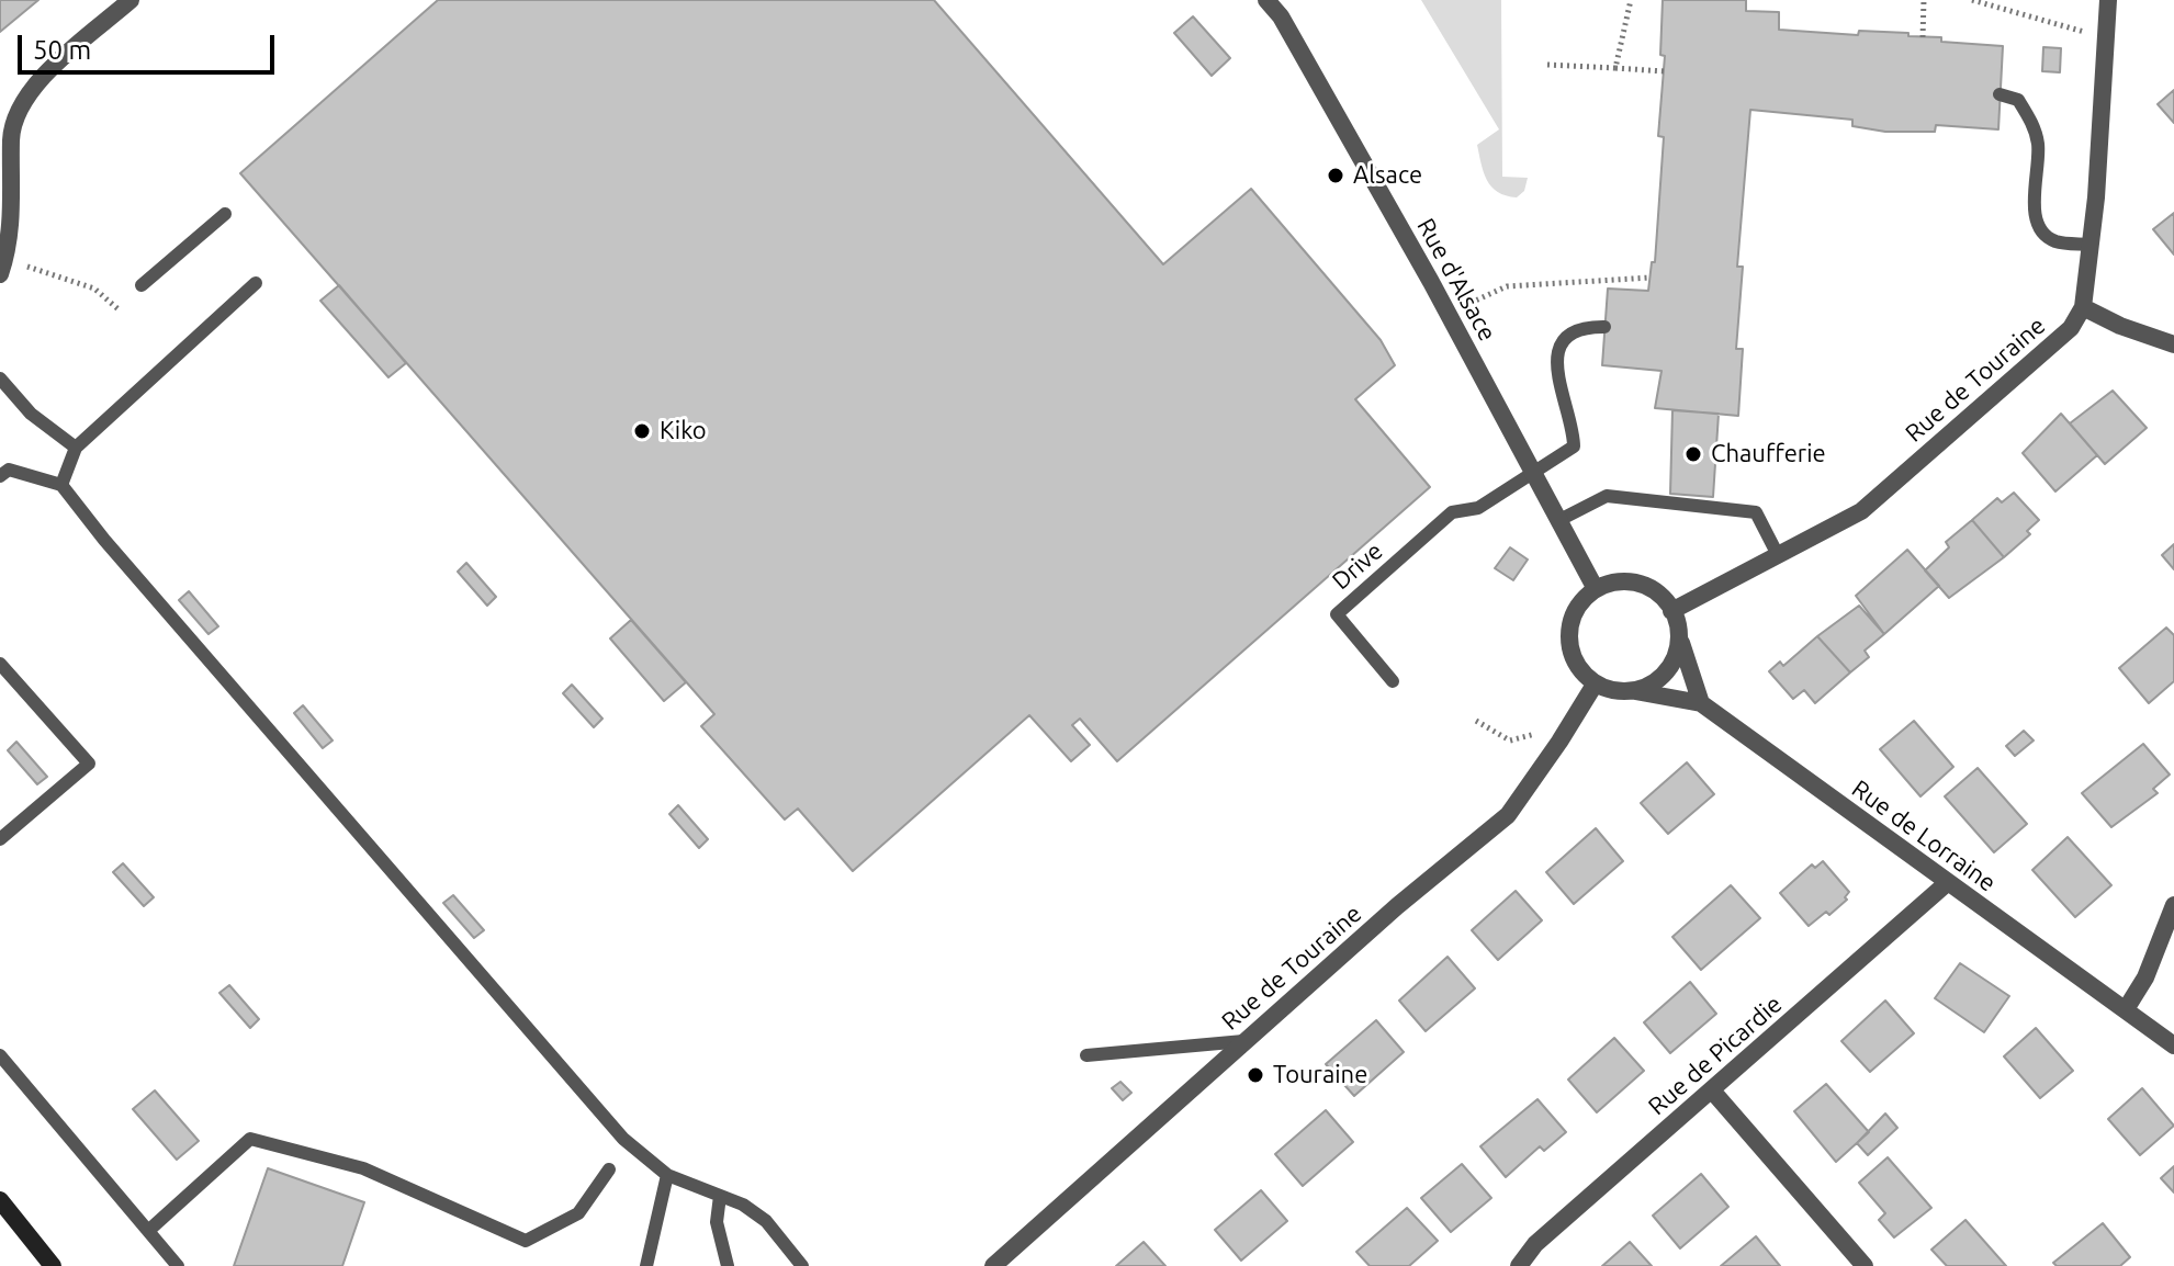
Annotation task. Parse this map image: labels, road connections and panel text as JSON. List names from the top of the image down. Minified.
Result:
{"streets":{"street":["Rue d'Alsace","Rue de Touraine","Rue de Lorraine","Rue de Picardie"],"lane":["Drive"]},"crossings":[["Rue d'Alsace","Rue de Touraine"],["Rue d'Alsace","Drive"],["Rue d'Alsace","Rue de Lorraine"],["Rue de Touraine","Rue de Lorraine"],["Rue de Lorraine","Rue de Picardie"]],"places":["Alsace","Kiko","Chaufferie","Touraine"],"scale_bar":"50 m"}
